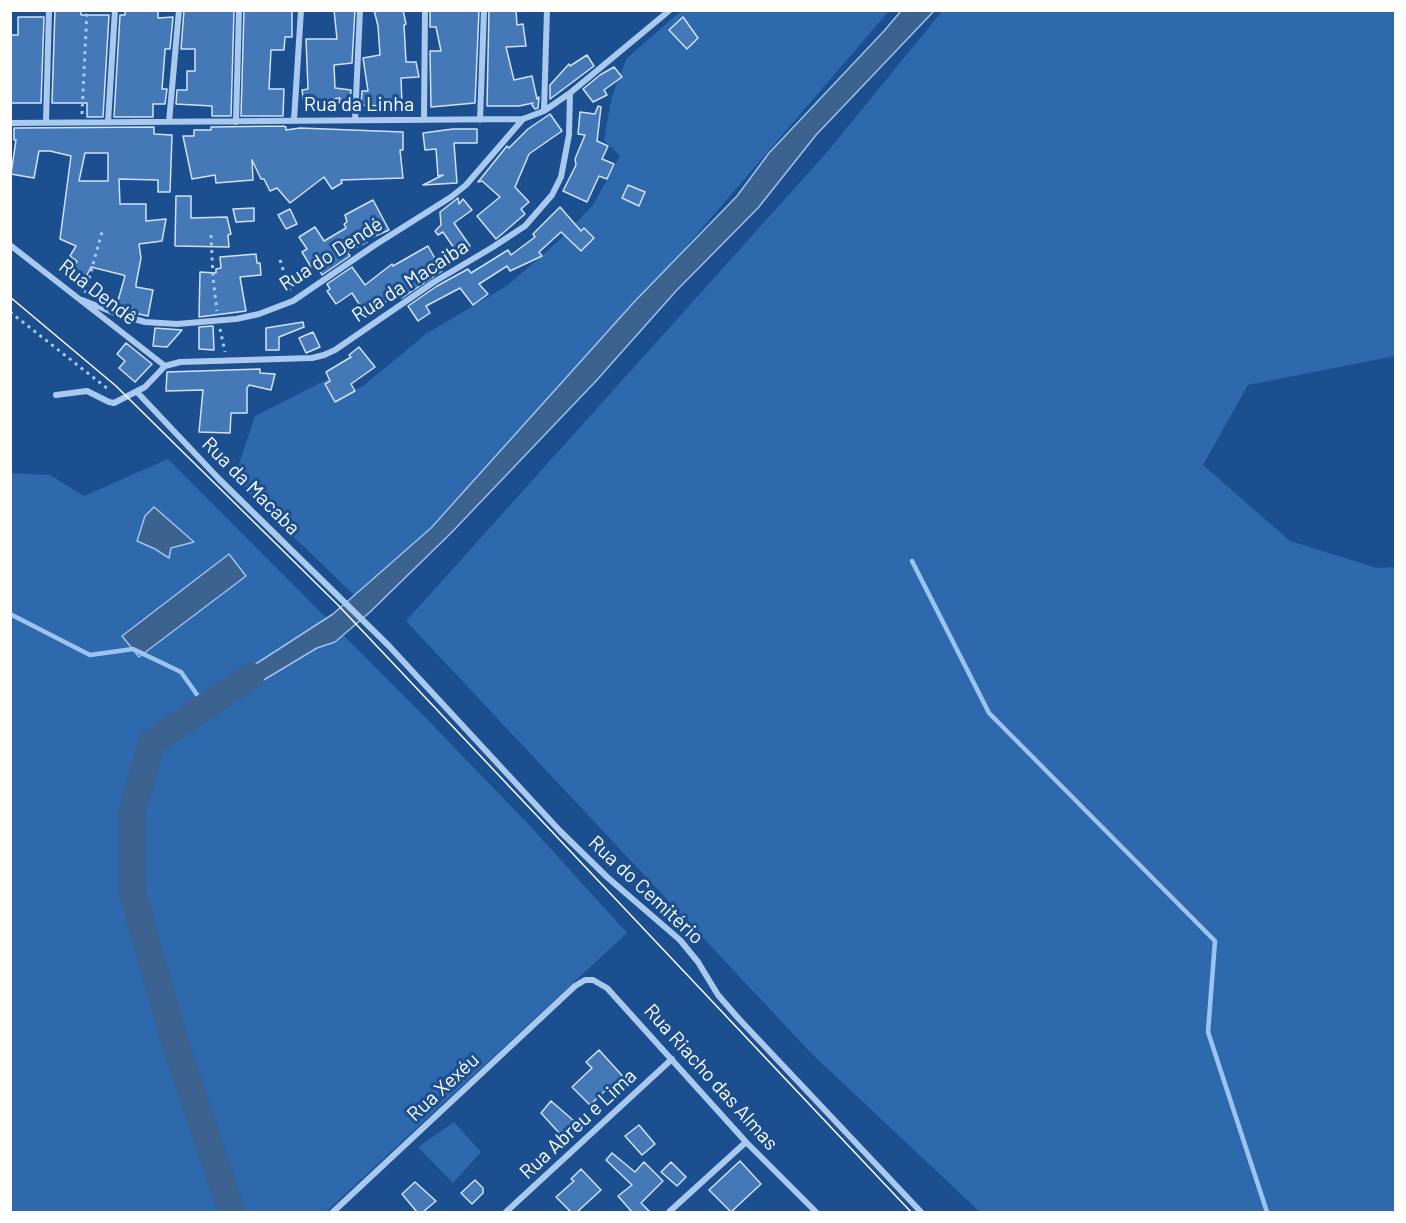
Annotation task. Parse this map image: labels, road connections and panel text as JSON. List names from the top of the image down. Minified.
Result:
{"streets":{"street":["Rua da Linha","Rua do Dendé","Rua da Macaiba","Rua Dendê","Rua da Macaba","Rua do Cemitério","Rua Riacho das Almas","Rua Xexéu","Rua Abreu e Lima"]},"crossings":[["Rua da Linha","Rua do Dendé"],["Rua da Linha","Rua da Macaiba"],["Rua do Dendé","Rua Dendê"],["Rua da Macaiba","Rua Dendê"],["Rua da Macaba","Rua do Cemitério"],["Rua Riacho das Almas","Rua Xexéu"],["Rua Riacho das Almas","Rua Abreu e Lima"]]}
